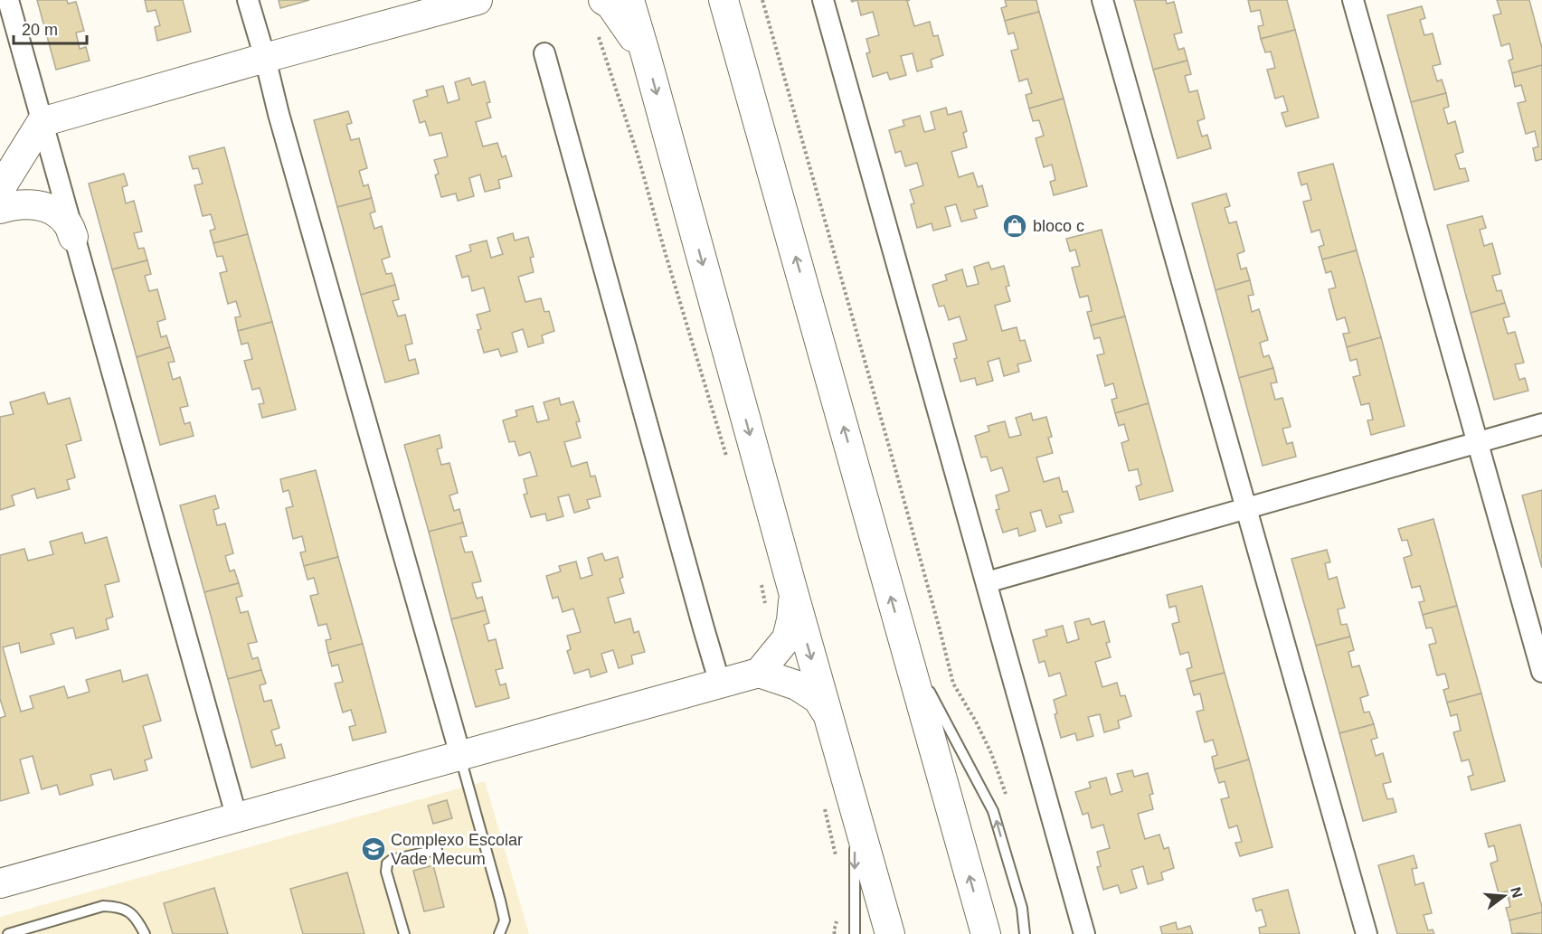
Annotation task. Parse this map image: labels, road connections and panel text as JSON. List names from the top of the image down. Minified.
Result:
{"places":{"shop":["bloco c"],"school or university":["Complexo Escolar Vade Mecum"]},"scale_bar":"20 m","north":"right"}
